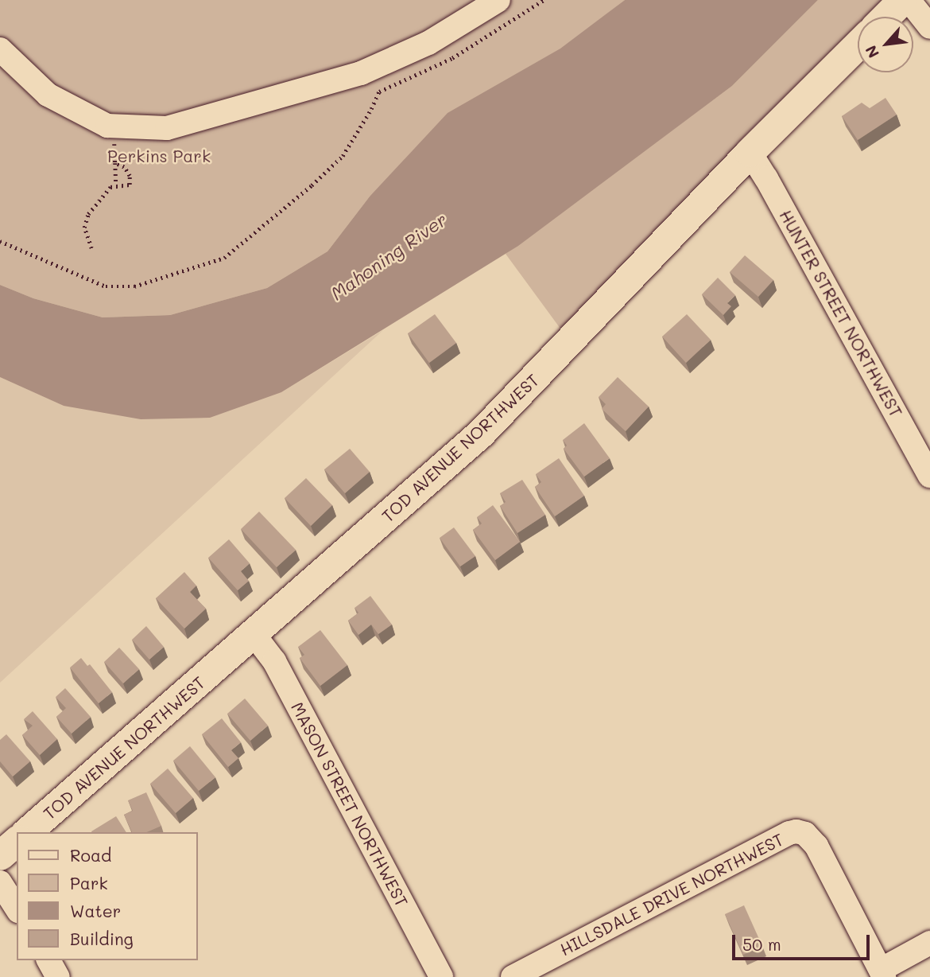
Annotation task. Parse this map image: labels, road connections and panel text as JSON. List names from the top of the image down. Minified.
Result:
{"streets":{"main road":["TOD AVENUE NORTHWEST"],"street":["HUNTER STREET NORTHWEST","MASON STREET NORTHWEST","HILLSDALE DRIVE NORTHWEST"]},"crossings":[["HUNTER STREET NORTHWEST","TOD AVENUE NORTHWEST"],["TOD AVENUE NORTHWEST","MASON STREET NORTHWEST"]],"water":["Mahoning River"],"parks":["Perkins Park"],"legend":["Road","Park","Water","Building"],"scale_bar":"50 m","north":"bottom left"}
